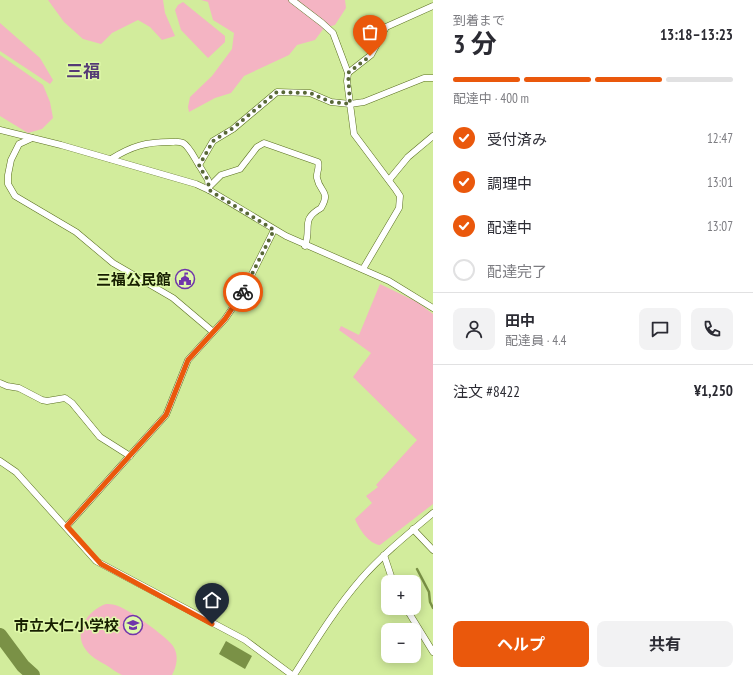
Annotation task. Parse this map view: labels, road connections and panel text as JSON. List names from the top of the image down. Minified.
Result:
{"districts":["三福"],"places":{"public building":["三福公民館"],"school or university":["市立大仁小学校"]},"page":{"heading":["3 分","到着まで","13:18–13:23"],"panel":["田中","配達員 · 4.4","注文 #8422","¥1,250"],"bar":"配達中 · 400 m","list":[["受付済み","12:47"],["調理中","13:01"],["配達中","13:07"],"配達完了"],"map_buttons":["+","−"],"buttons":["ヘルプ","共有"]}}
